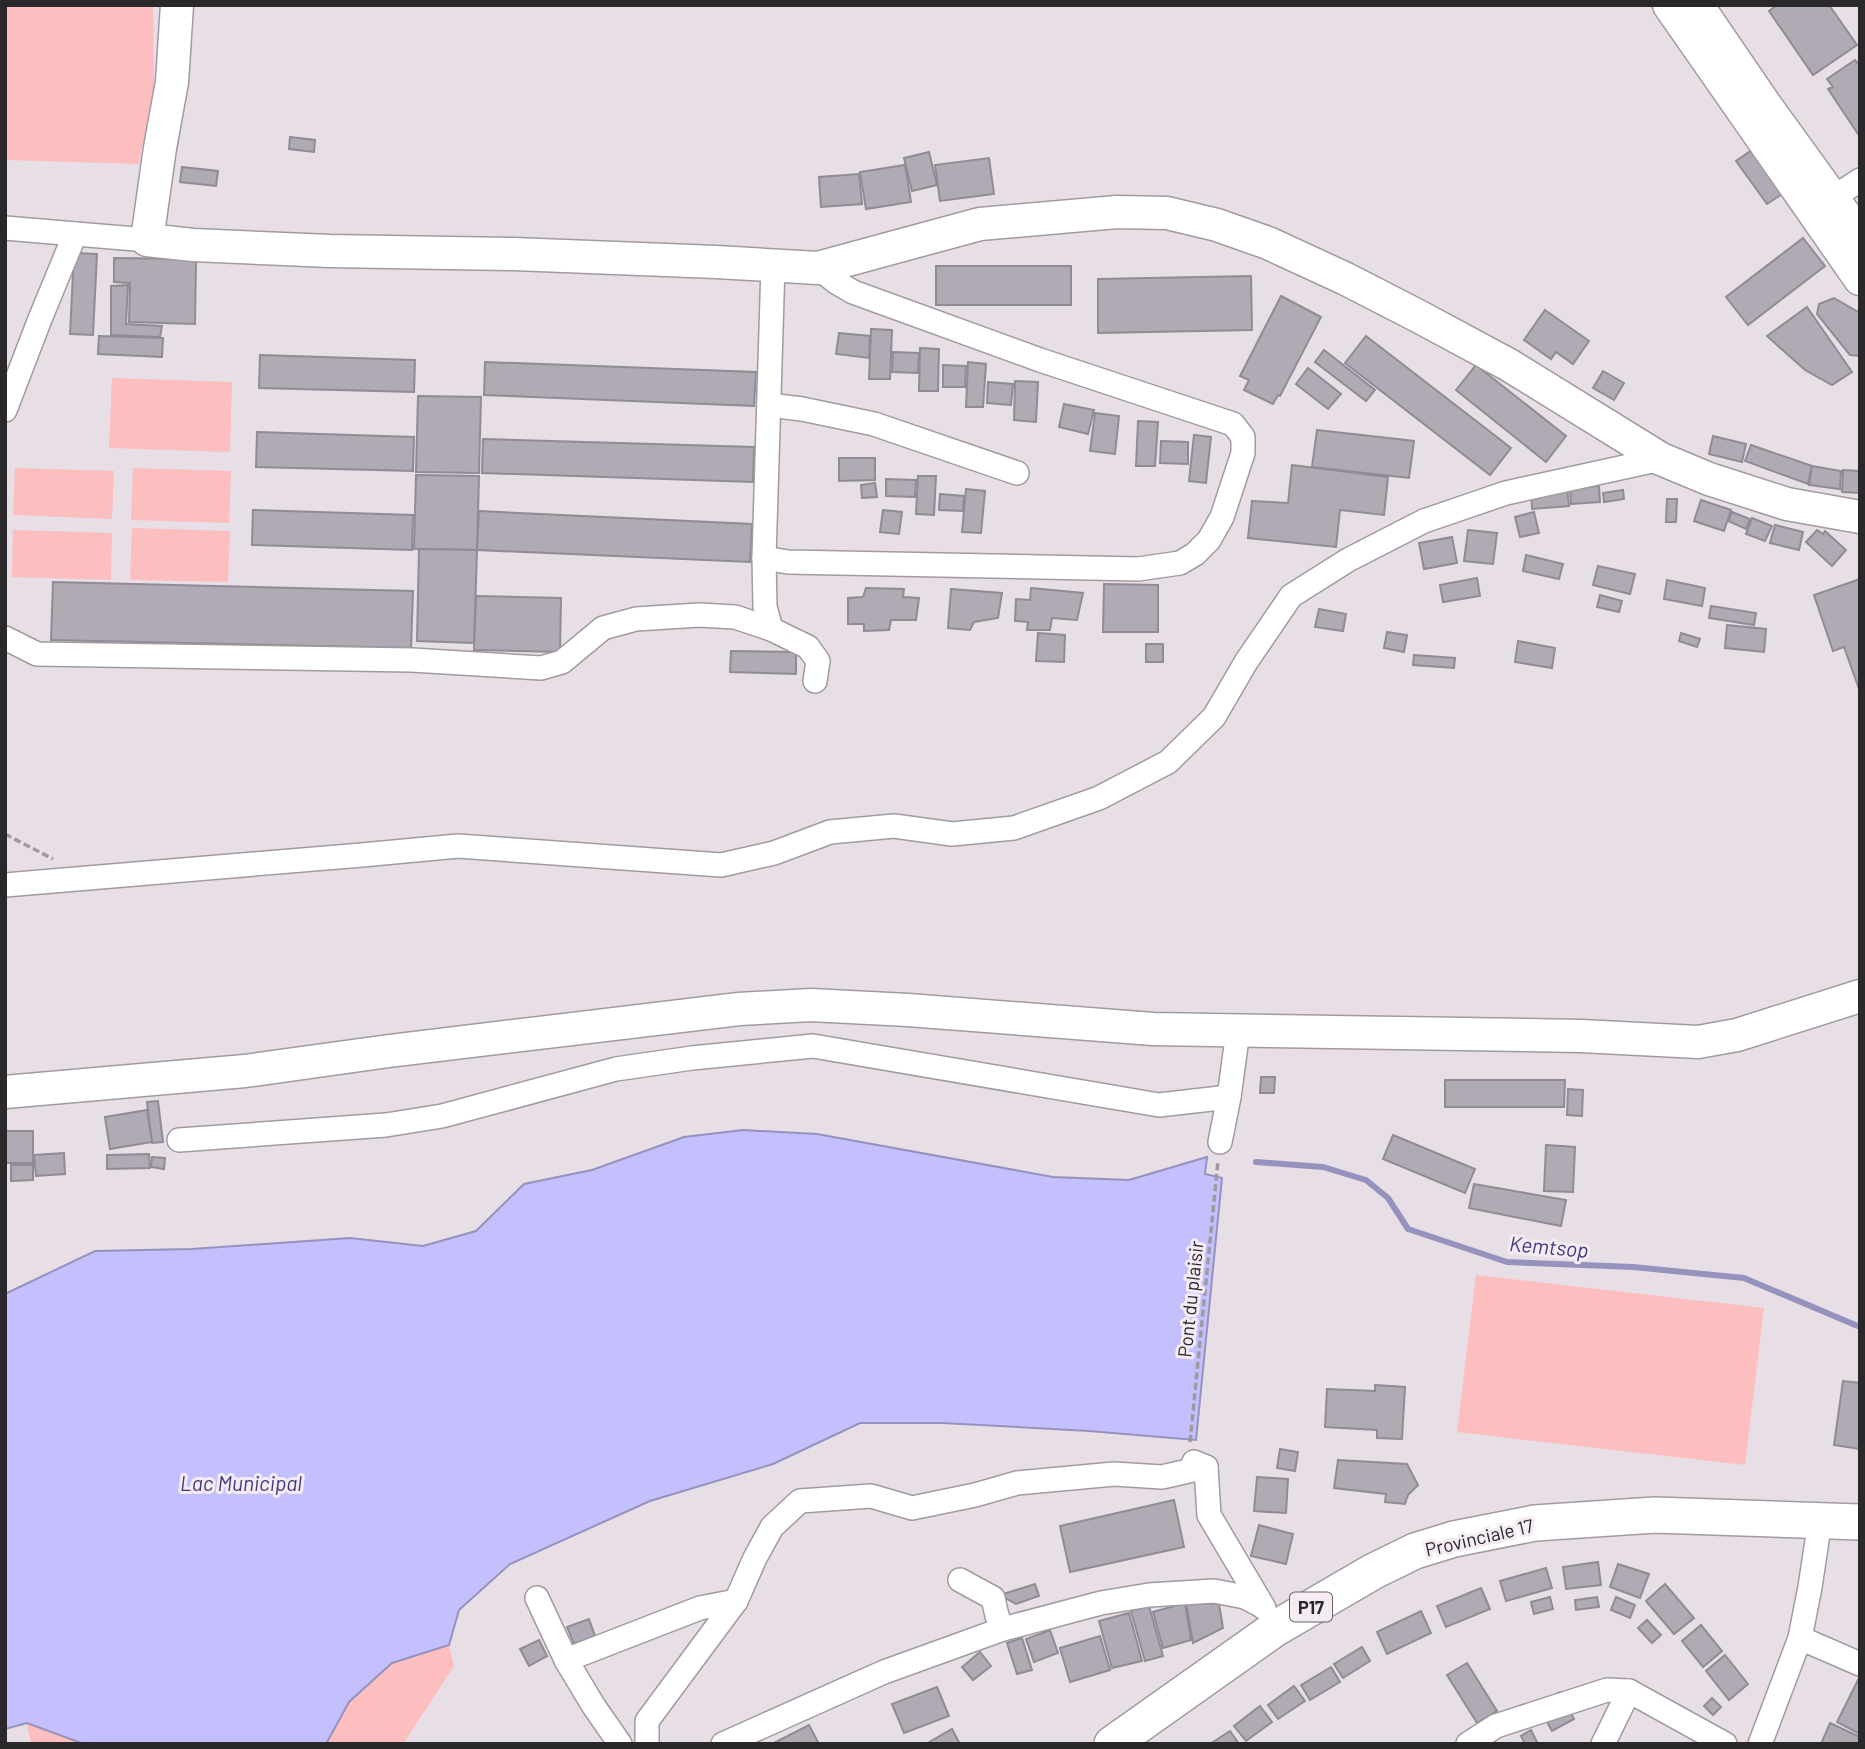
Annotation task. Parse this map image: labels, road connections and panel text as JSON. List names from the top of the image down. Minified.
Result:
{"streets":{"main road":["Provinciale 17","P17"],"path":["Pont du plaisir"]},"water":["Kemtsop","Lac Municipal"]}
